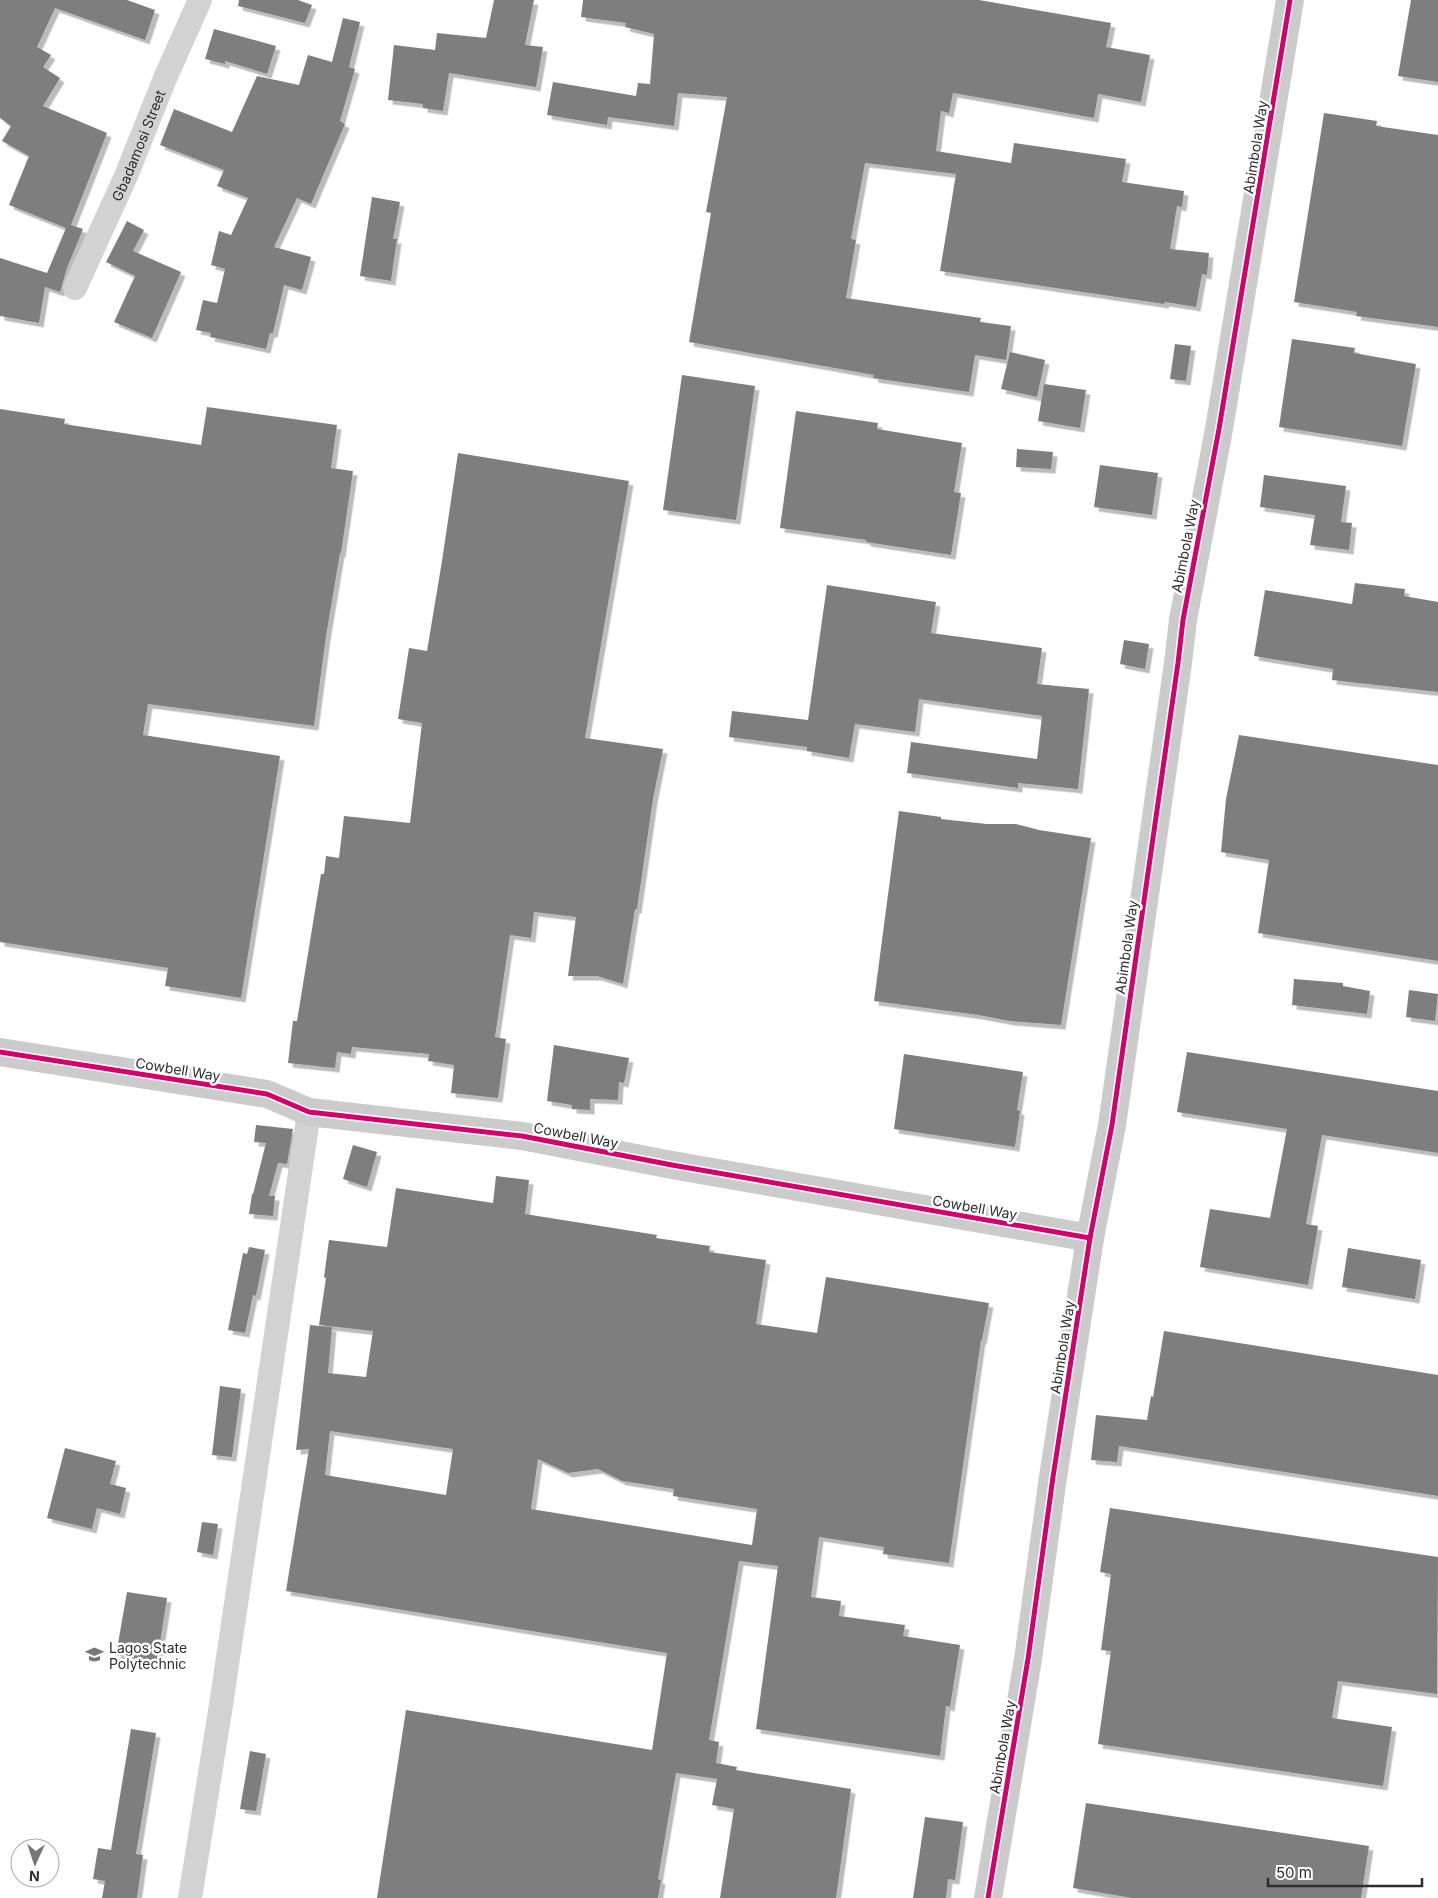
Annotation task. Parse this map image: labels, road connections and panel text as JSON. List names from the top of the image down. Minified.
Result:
{"streets":{"street":["Gbadamosi Street","Abimbola Way","Cowbell Way"]},"crossings":[["Abimbola Way","Cowbell Way"]],"places":{"school or university":["Lagos State Polytechnic"]},"scale_bar":"50 m","north":"bottom"}
